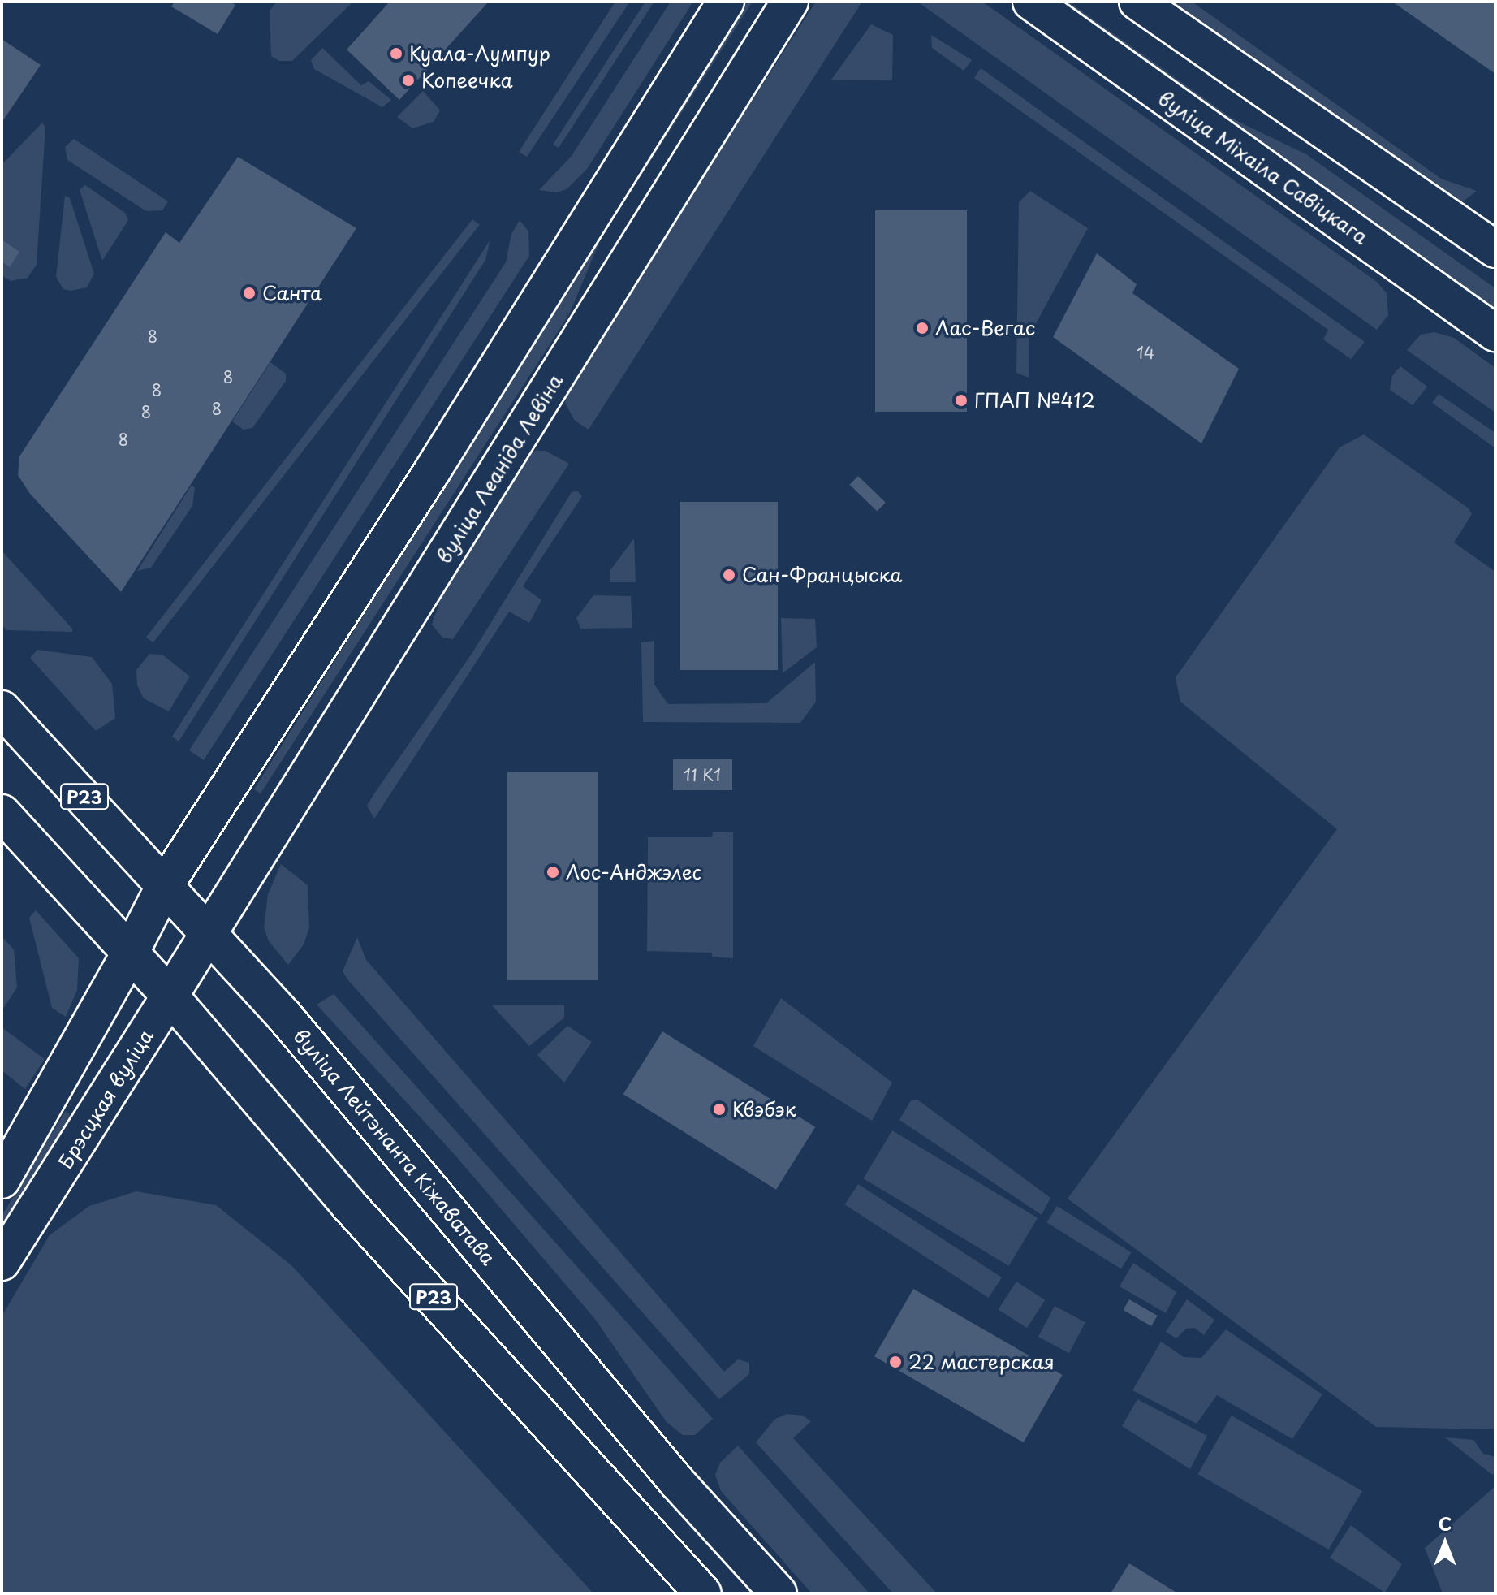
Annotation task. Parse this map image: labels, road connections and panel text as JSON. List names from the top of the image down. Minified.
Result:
{"streets":{"main road":["вуліца Міхаіла Савіцкага","вуліца Леаніда Левіна","Р23","Брэсцкая вуліца","вуліца Лейтэнанта Кіжаватава"]},"crossings":[["вуліца Леаніда Левіна","Брэсцкая вуліца"],["вуліца Леаніда Левіна","вуліца Лейтэнанта Кіжаватава"],["Р23","Брэсцкая вуліца"],["Брэсцкая вуліца","вуліца Лейтэнанта Кіжаватава"]],"places":["Куала-Лумпур","Копеечка","Санта","Лас-Вегас","ГПАП №412","Сан-Францыска","Лос-Анджэлес","Квэбэк","22 мастерская"],"house_numbers":["8","14","8","8","8","8","8","11 К1"],"north":"top"}
